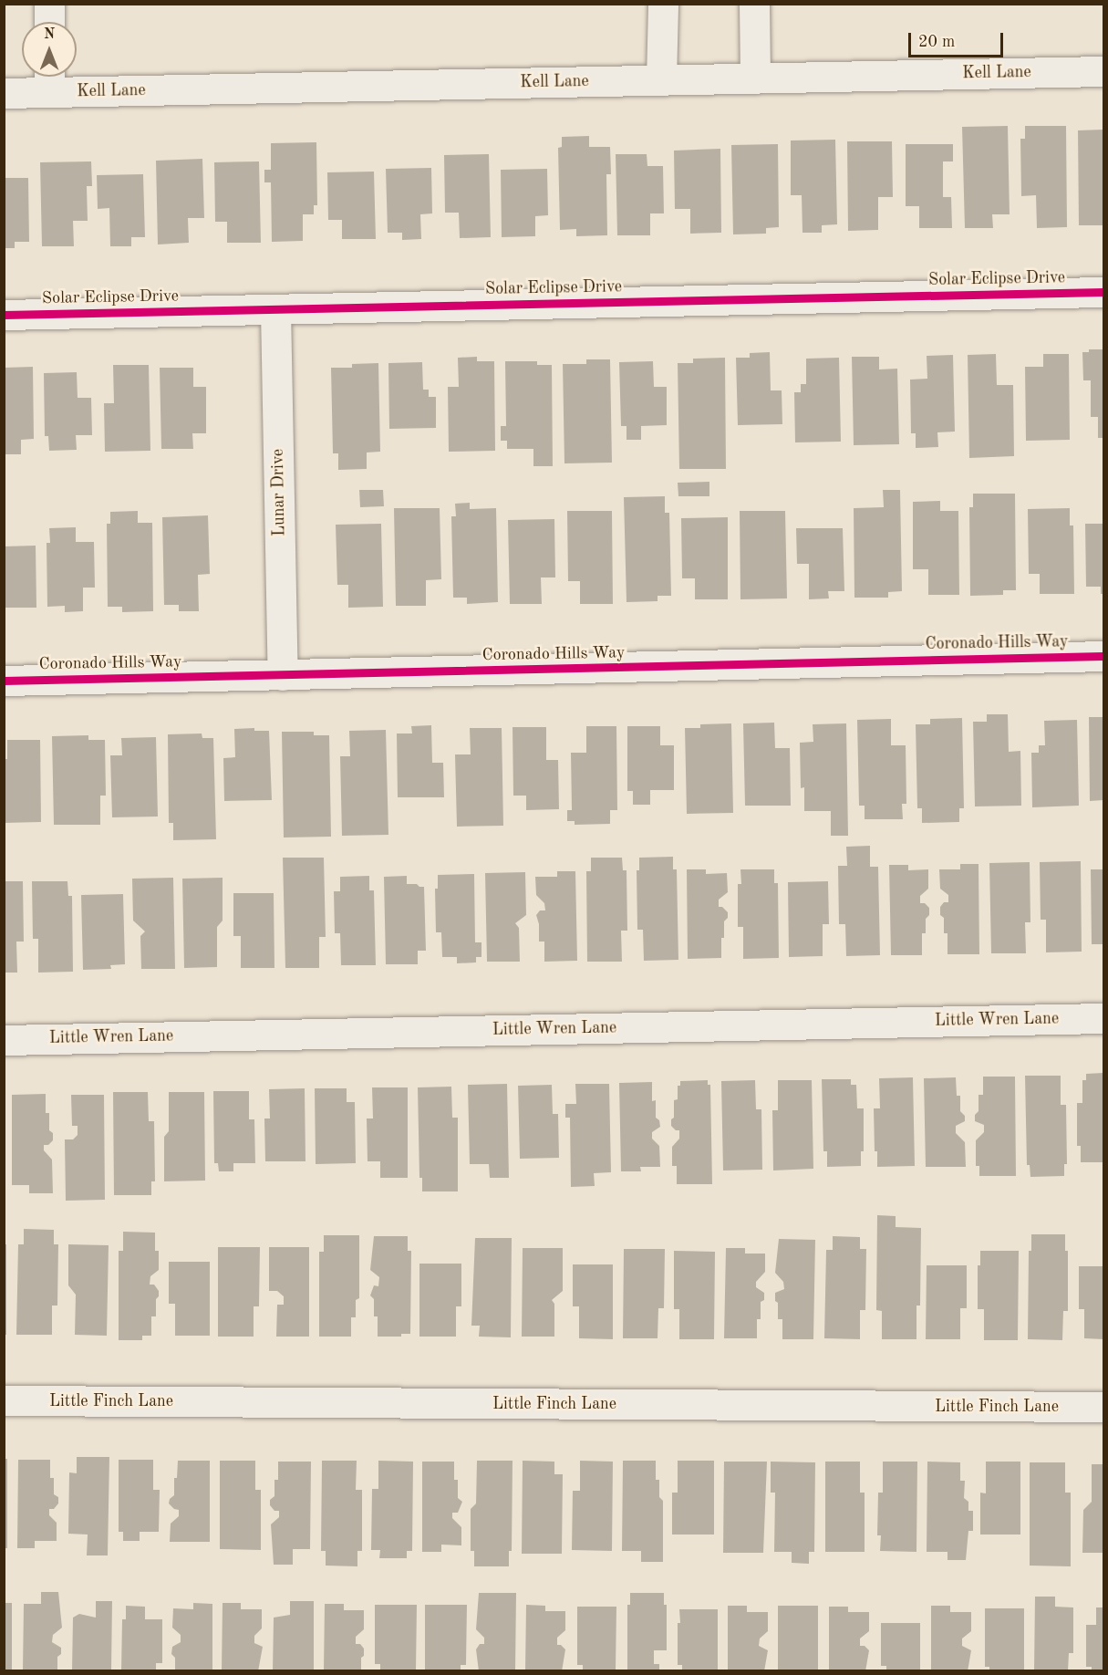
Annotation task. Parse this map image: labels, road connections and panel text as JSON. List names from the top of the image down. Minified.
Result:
{"streets":{"street":["Kell Lane","Solar Eclipse Drive","Lunar Drive","Coronado Hills Way","Little Wren Lane","Little Finch Lane"]},"crossings":[["Solar Eclipse Drive","Lunar Drive"],["Lunar Drive","Coronado Hills Way"]],"scale_bar":"20 m","north":"top"}
